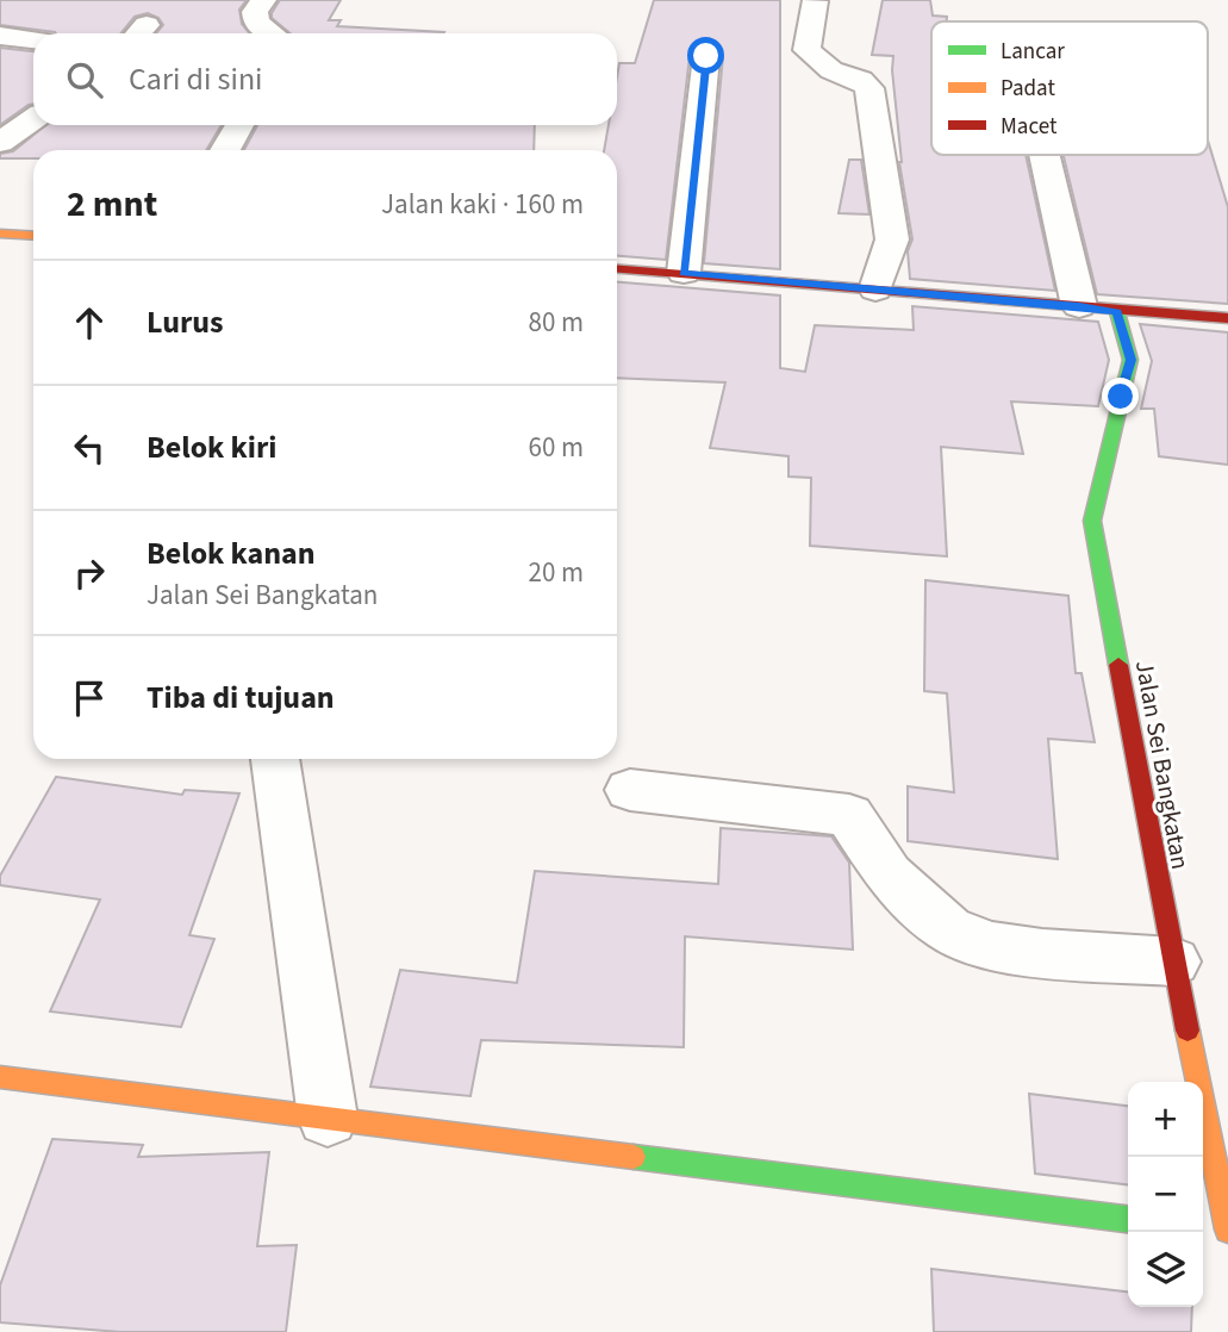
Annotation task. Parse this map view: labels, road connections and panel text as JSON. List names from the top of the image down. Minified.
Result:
{"streets":{"street":["Jalan Sei Bangkatan"]},"legend":["Lancar","Padat","Macet"],"page":{"search":"Cari di sini","heading":["2 mnt","Jalan kaki · 160 m"],"list":[["Lurus","80 m"],["Belok kiri","60 m"],["Belok kanan","Jalan Sei Bangkatan","20 m"],"Tiba di tujuan"],"map_buttons":["+","−"]}}
